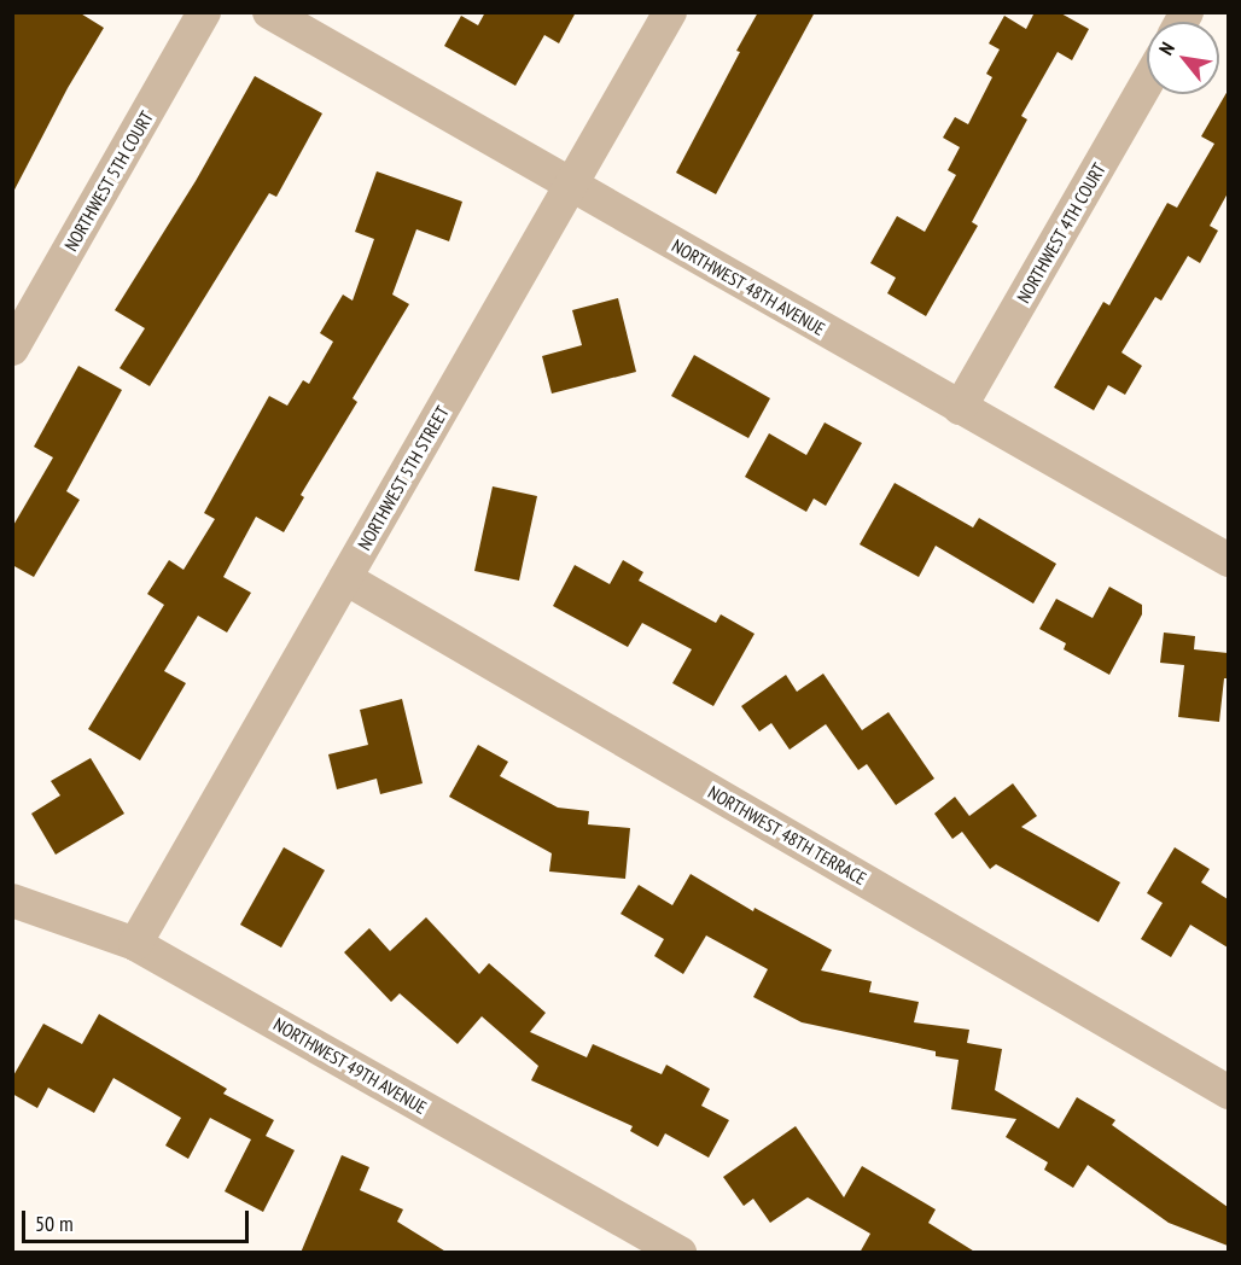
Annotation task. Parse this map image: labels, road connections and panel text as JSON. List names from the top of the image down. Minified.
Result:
{"streets":{"street":["NORTHWEST 5TH COURT","NORTHWEST 4TH COURT","NORTHWEST 48TH AVENUE","NORTHWEST 5TH STREET","NORTHWEST 48TH TERRACE","NORTHWEST 49TH AVENUE"]},"crossings":[["NORTHWEST 4TH COURT","NORTHWEST 48TH AVENUE"],["NORTHWEST 48TH AVENUE","NORTHWEST 5TH STREET"],["NORTHWEST 5TH STREET","NORTHWEST 48TH TERRACE"],["NORTHWEST 5TH STREET","NORTHWEST 49TH AVENUE"]],"scale_bar":"50 m","north":"top left"}
